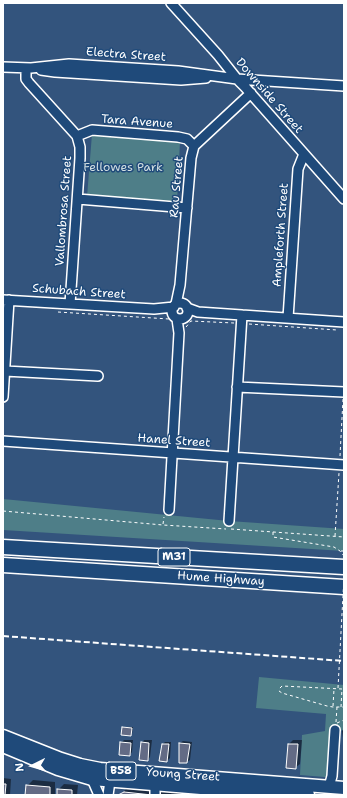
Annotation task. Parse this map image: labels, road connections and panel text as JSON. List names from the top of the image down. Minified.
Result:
{"streets":{"highway":["M31","Hume Highway"],"main road":["B58","Young Street"],"street":["Electra Street","Downside Street","Tara Avenue","Rau Street","Vallombrosa Street","Ampleforth Street","Schubach Street","Hanel Street"]},"crossings":[["Electra Street","Downside Street"],["Downside Street","Rau Street"],["Downside Street","Ampleforth Street"],["Tara Avenue","Rau Street"],["Tara Avenue","Vallombrosa Street"],["Rau Street","Schubach Street"],["Rau Street","Hanel Street"],["Vallombrosa Street","Schubach Street"],["Ampleforth Street","Schubach Street"]],"parks":["Fellowes Park"],"north":"left"}
